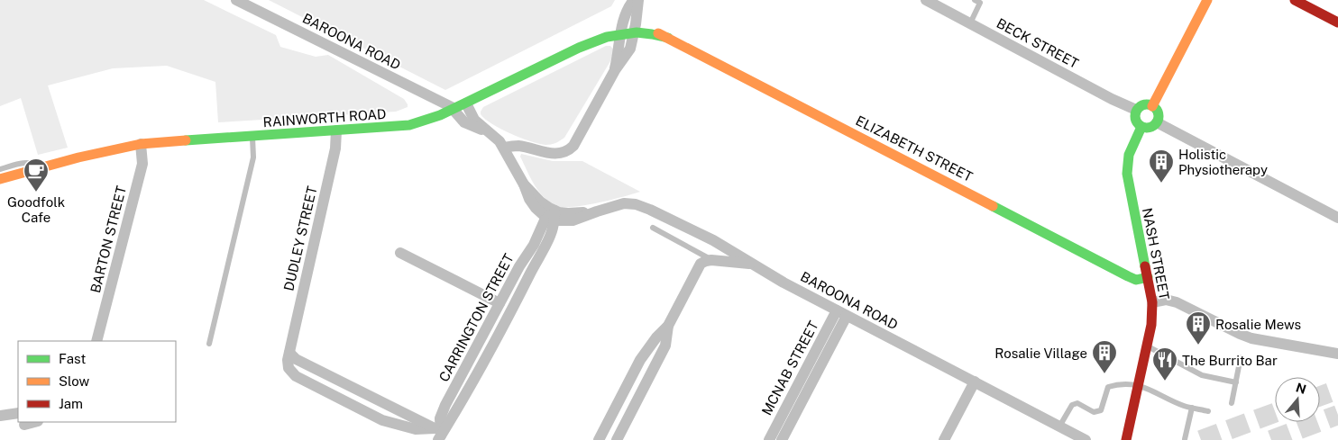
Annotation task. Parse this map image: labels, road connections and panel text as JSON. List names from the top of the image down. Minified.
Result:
{"streets":{"street":["BAROONA ROAD","BECK STREET","RAINWORTH ROAD","ELIZABETH STREET","DUDLEY STREET","BARTON STREET","NASH STREET","CARRINGTON STREET","MCNAB STREET"]},"crossings":[["BAROONA ROAD","RAINWORTH ROAD"],["BAROONA ROAD","CARRINGTON STREET"],["BAROONA ROAD","MCNAB STREET"],["BECK STREET","NASH STREET"],["RAINWORTH ROAD","ELIZABETH STREET"],["RAINWORTH ROAD","DUDLEY STREET"],["RAINWORTH ROAD","BARTON STREET"],["ELIZABETH STREET","NASH STREET"],["DUDLEY STREET","CARRINGTON STREET"]],"places":{"building":["Holistic Physiotherapy","Rosalie Mews","Rosalie Village"],"cafe":["Goodfolk Cafe"],"restaurant":["The Burrito Bar"]},"legend":["Fast","Slow","Jam"],"north":"top"}
